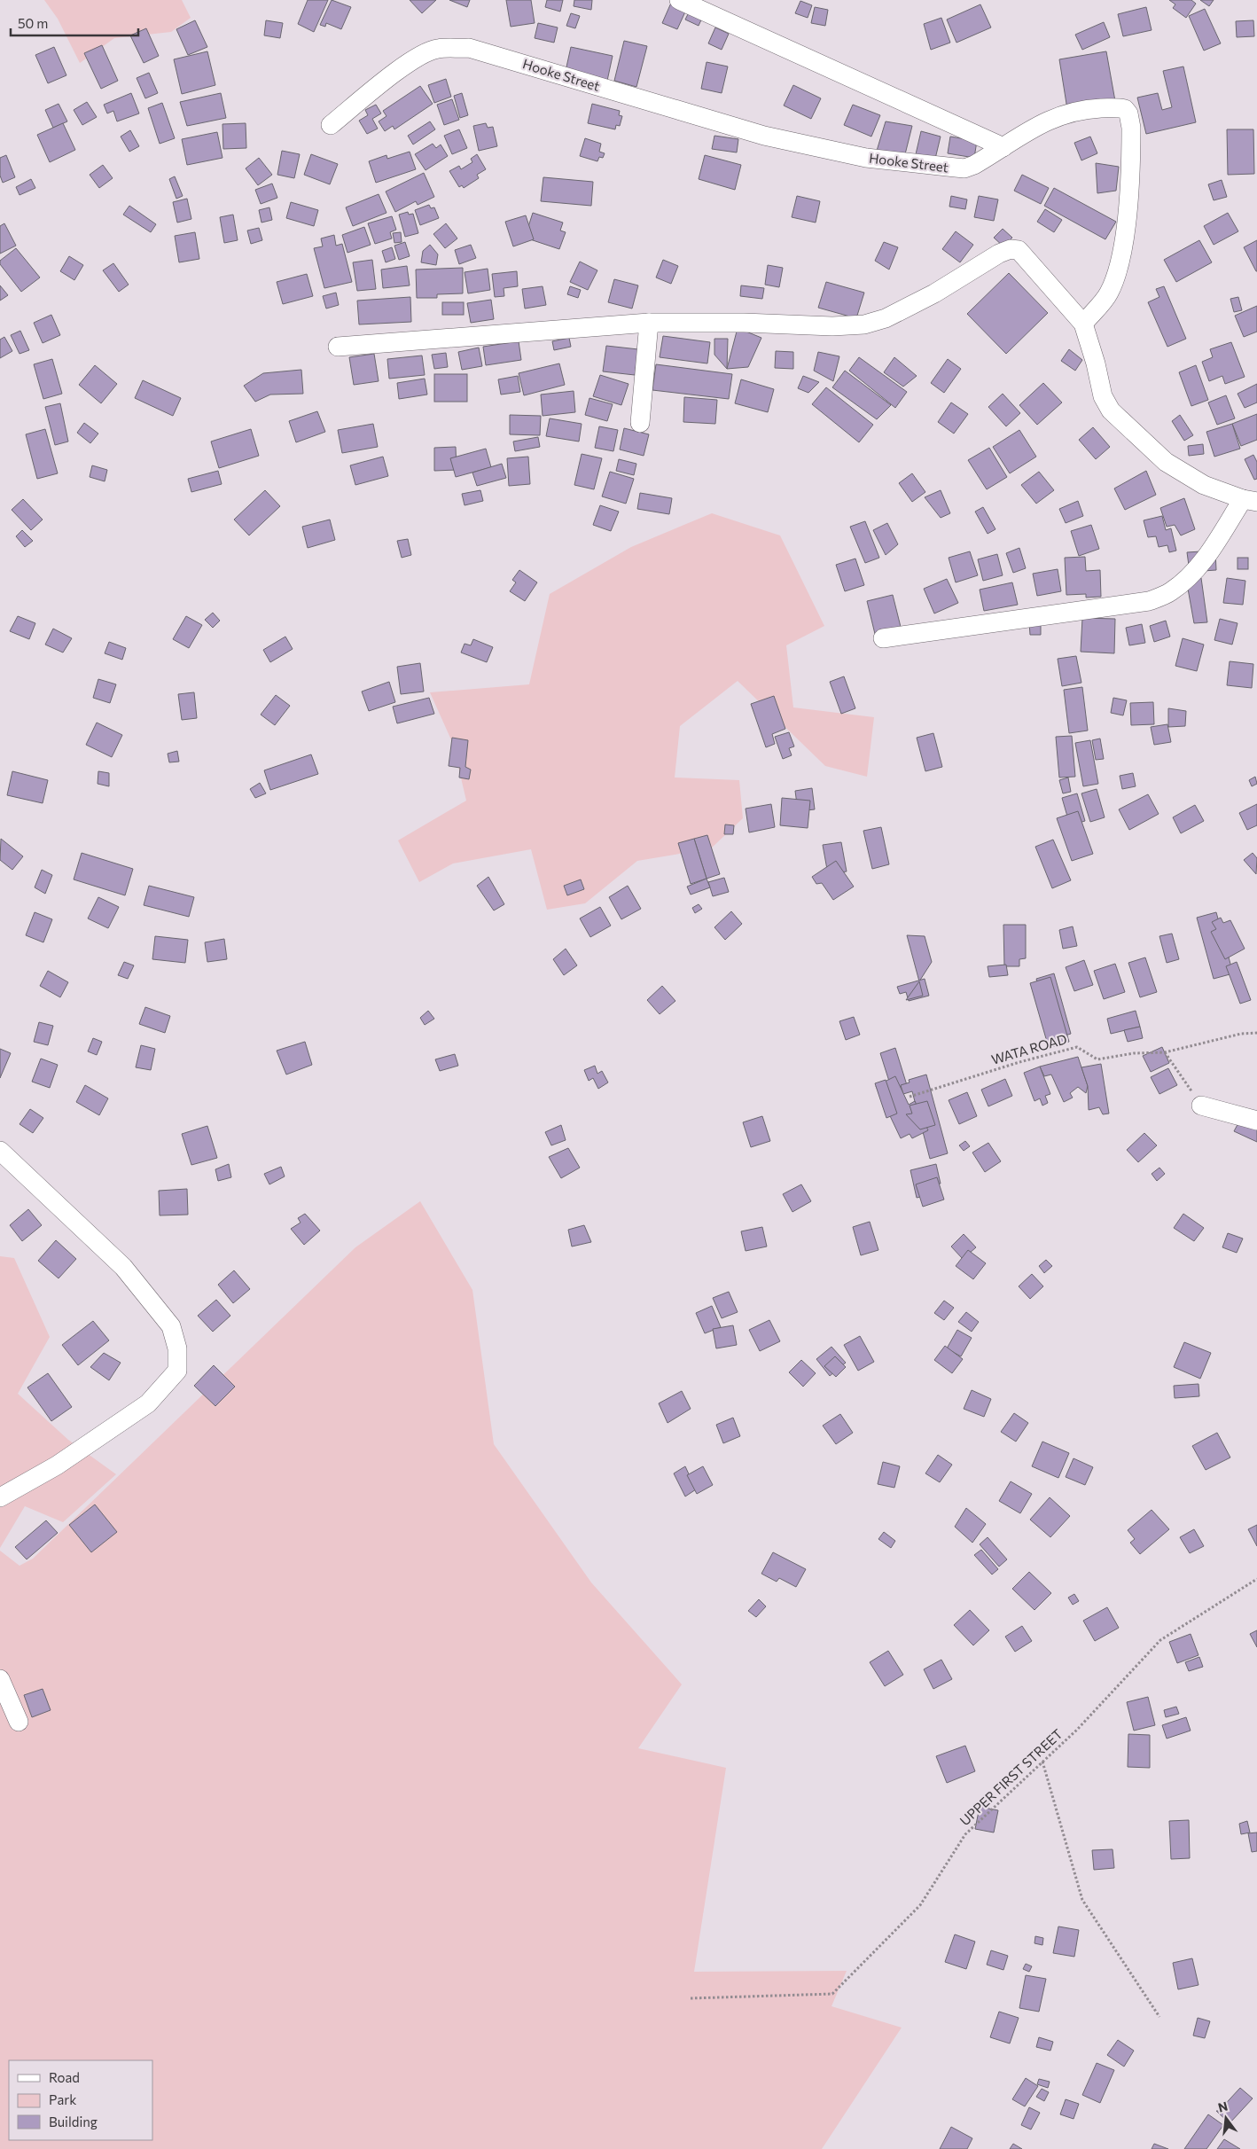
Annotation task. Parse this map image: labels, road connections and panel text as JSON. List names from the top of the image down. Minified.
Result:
{"streets":{"street":["Hooke Street"],"path":["WATA ROAD","UPPER FIRST STREET"]},"legend":["Road","Park","Building"],"scale_bar":"50 m","north":"top"}
